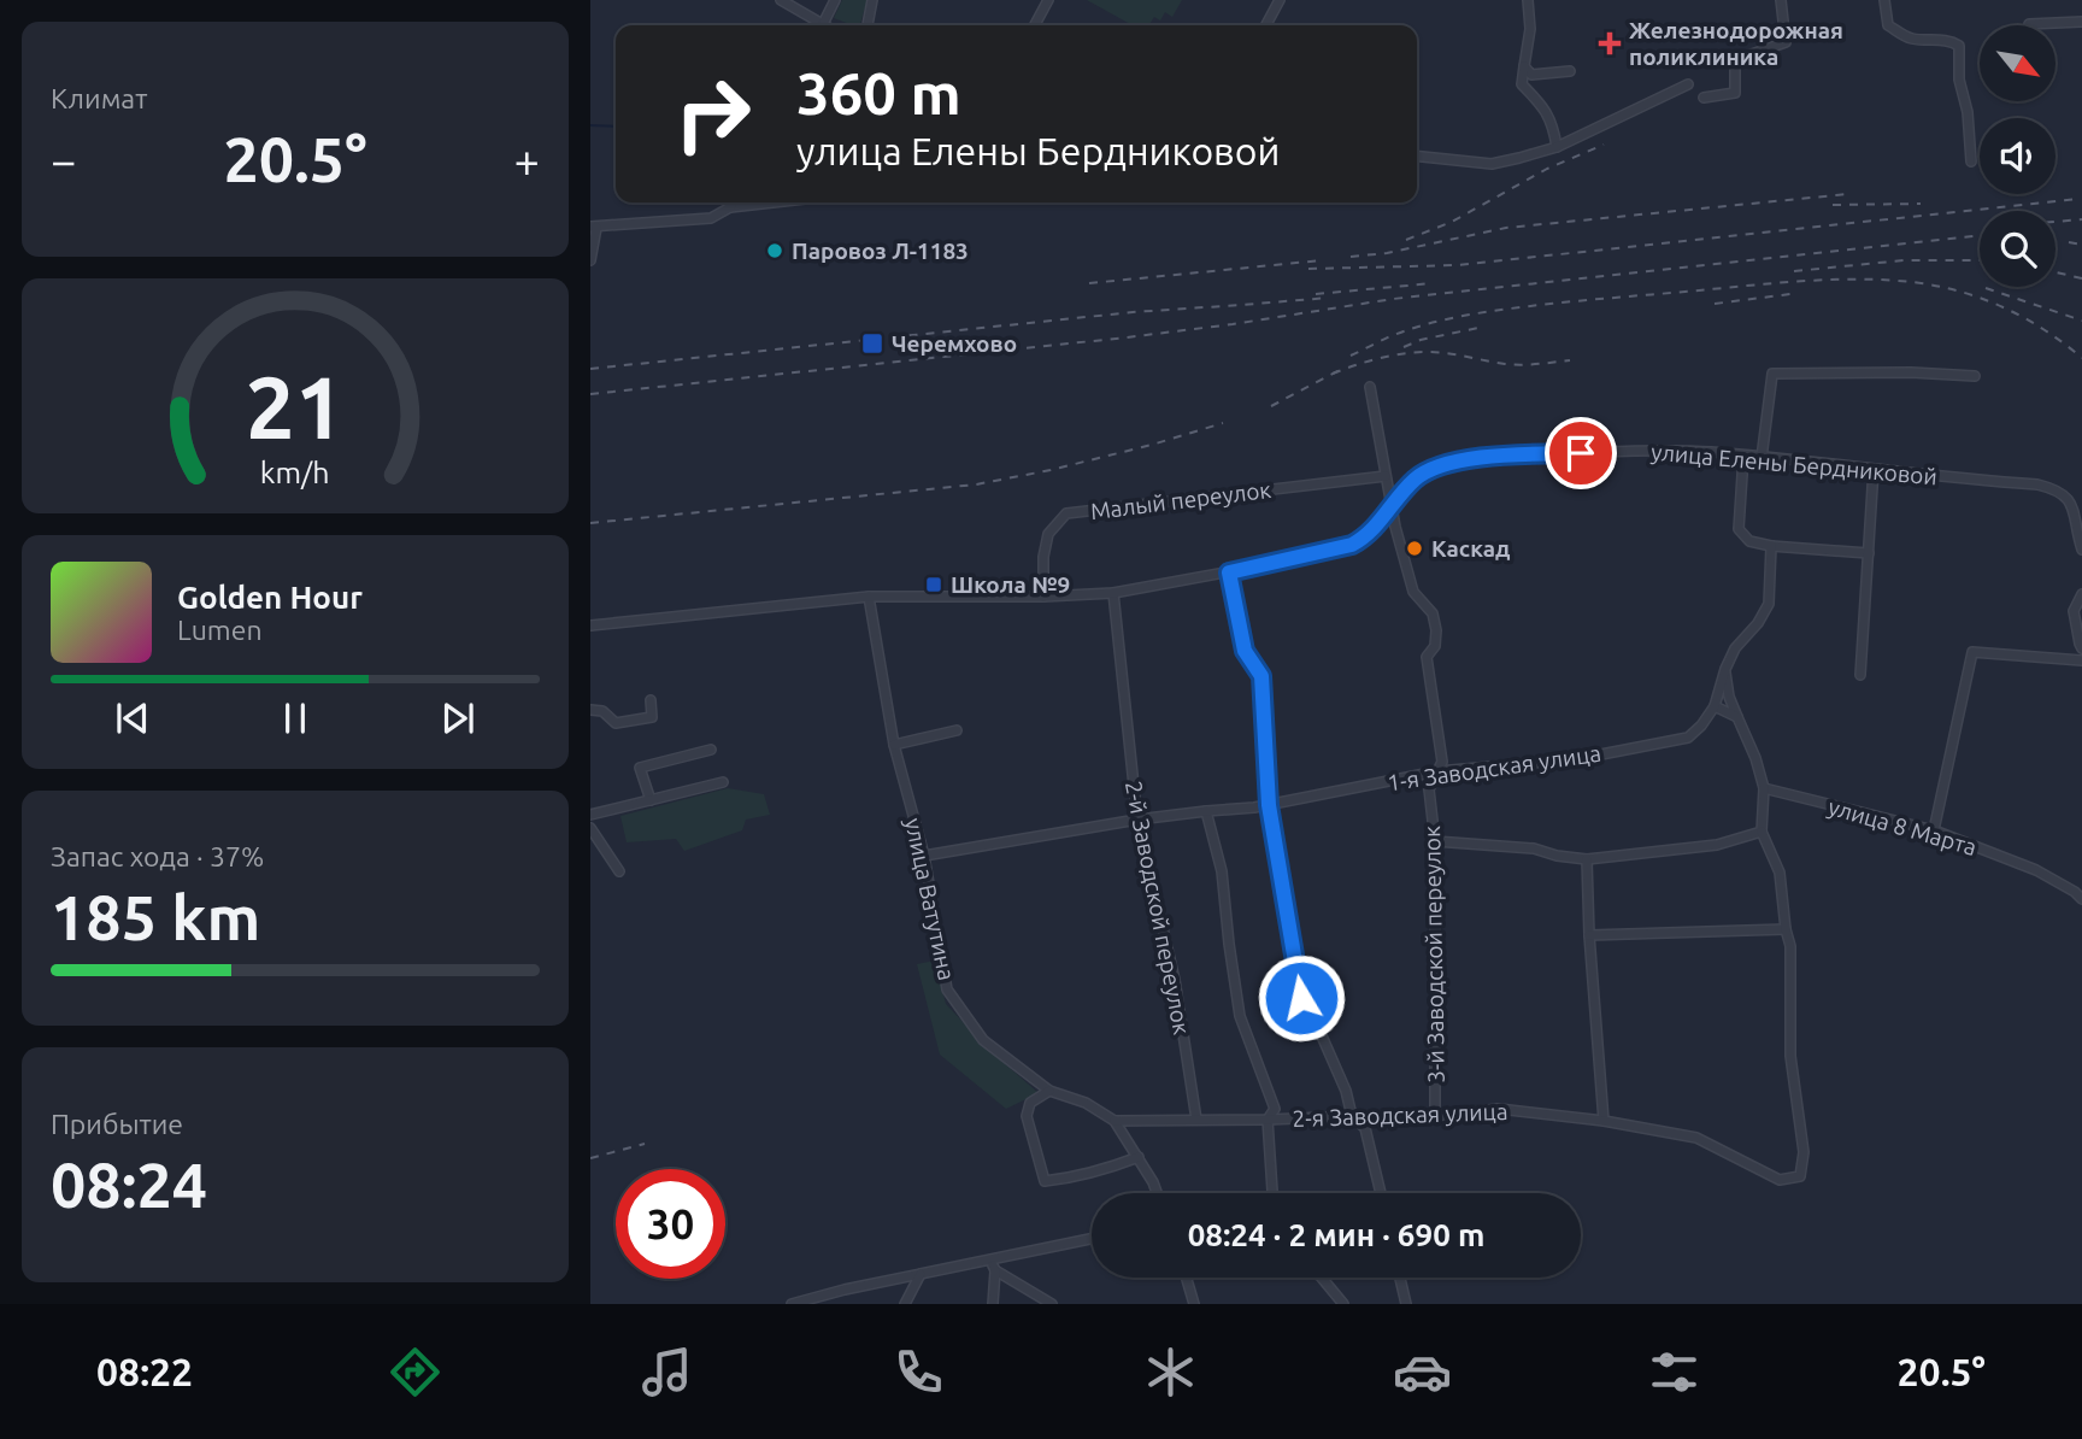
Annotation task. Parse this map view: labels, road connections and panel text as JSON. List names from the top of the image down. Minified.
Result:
{"streets":{"street":["улица Елены Бердниковой","Малый переулок","1-я Заводская улица","улица 8 Марта","улица Ватутина","2-й Заводской переулок","3-й Заводской переулок","2-я Заводская улица"]},"crossings":[["улица Елены Бердниковой","Малый переулок"],["улица Елены Бердниковой","улица Ватутина"],["улица Елены Бердниковой","2-й Заводской переулок"],["улица Елены Бердниковой","3-й Заводской переулок"],["1-я Заводская улица","улица Ватутина"],["1-я Заводская улица","2-й Заводской переулок"],["1-я Заводская улица","3-й Заводской переулок"],["улица Ватутина","2-я Заводская улица"],["2-й Заводской переулок","2-я Заводская улица"],["3-й Заводской переулок","2-я Заводская улица"]],"places":{"health":["Железнодорожная поликлиника"],"other":["Паровоз Л-1183","Каскад"],"transit":["Черемхово","Школа №9"]},"north":"bottom right","page":{"tile":["Климат",["Запас хода · 37%","185 km"],["Прибытие","08:24"]],"turn":["360 m","улица Елены Бердниковой"],"heat":["−","20.5°","+"],"song":["Golden Hour","Lumen"],"limit":"30","trip":"08:24 · 2 мин · 690 m","tabs":["08:22","20.5°"],"gauge":["21","km/h"]}}
